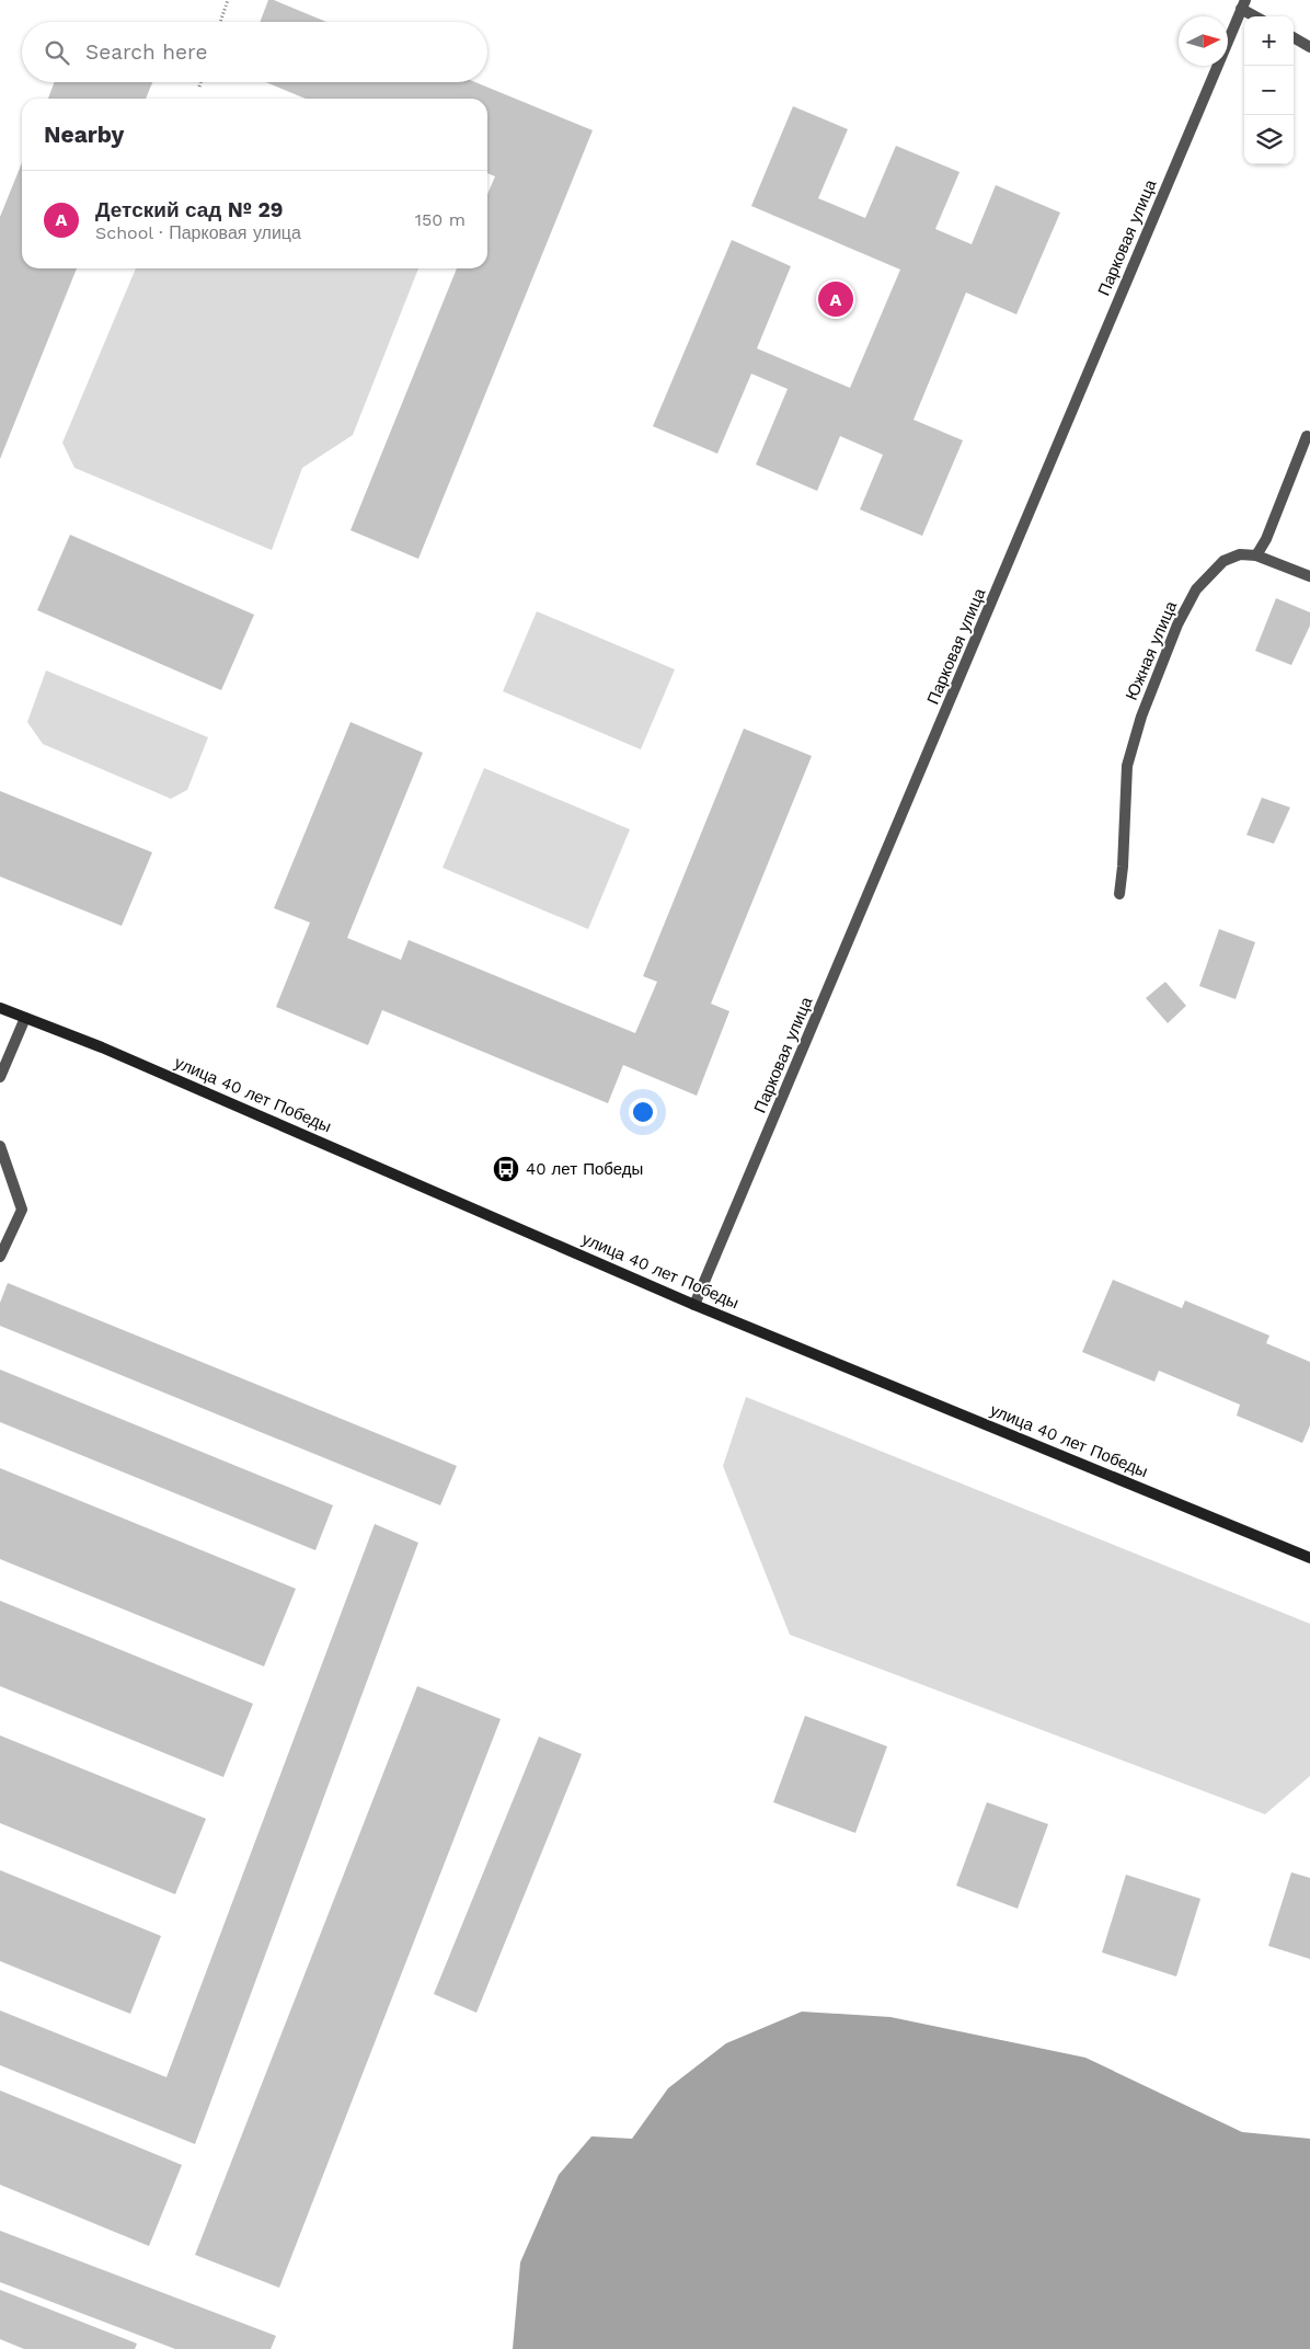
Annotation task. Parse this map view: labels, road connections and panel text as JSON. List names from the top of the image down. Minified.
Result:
{"streets":{"main road":["улица 40 лет Победы"],"street":["Парковая улица","Южная улица"]},"crossings":[["Парковая улица","улица 40 лет Победы"]],"places":{"bus stop":["40 лет Победы"]},"north":"right","page":{"map_buttons":["+","−"],"search":"Search here","heading":"Nearby","list":[{"mark":"A","name":"Детский сад № 29","note":"School · Парковая улица","value":"150 m"}],"pins":"A"}}
